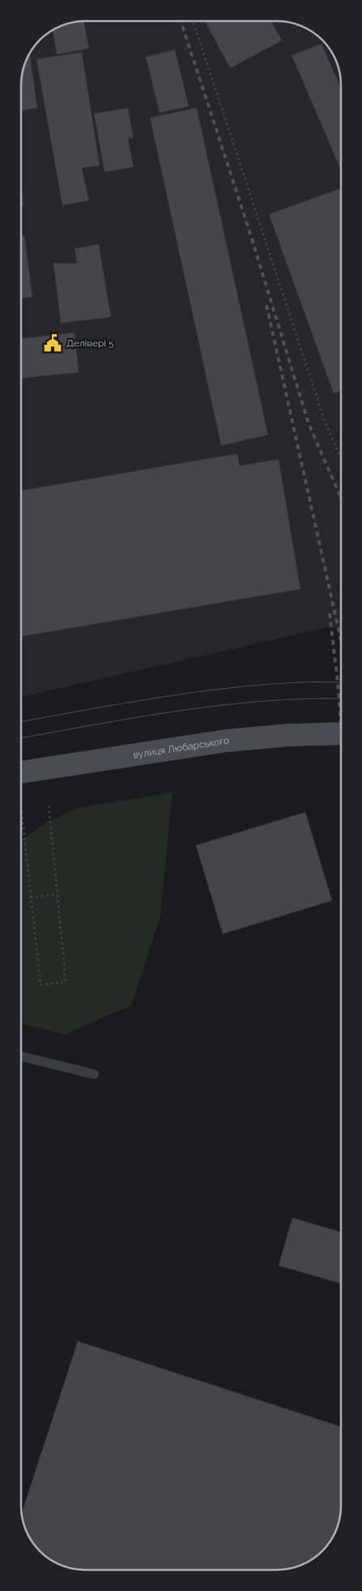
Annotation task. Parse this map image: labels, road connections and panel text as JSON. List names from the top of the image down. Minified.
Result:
{"streets":{"main road":["вулиця Любарського"]},"places":{"public building":["Делівері 5"]}}
